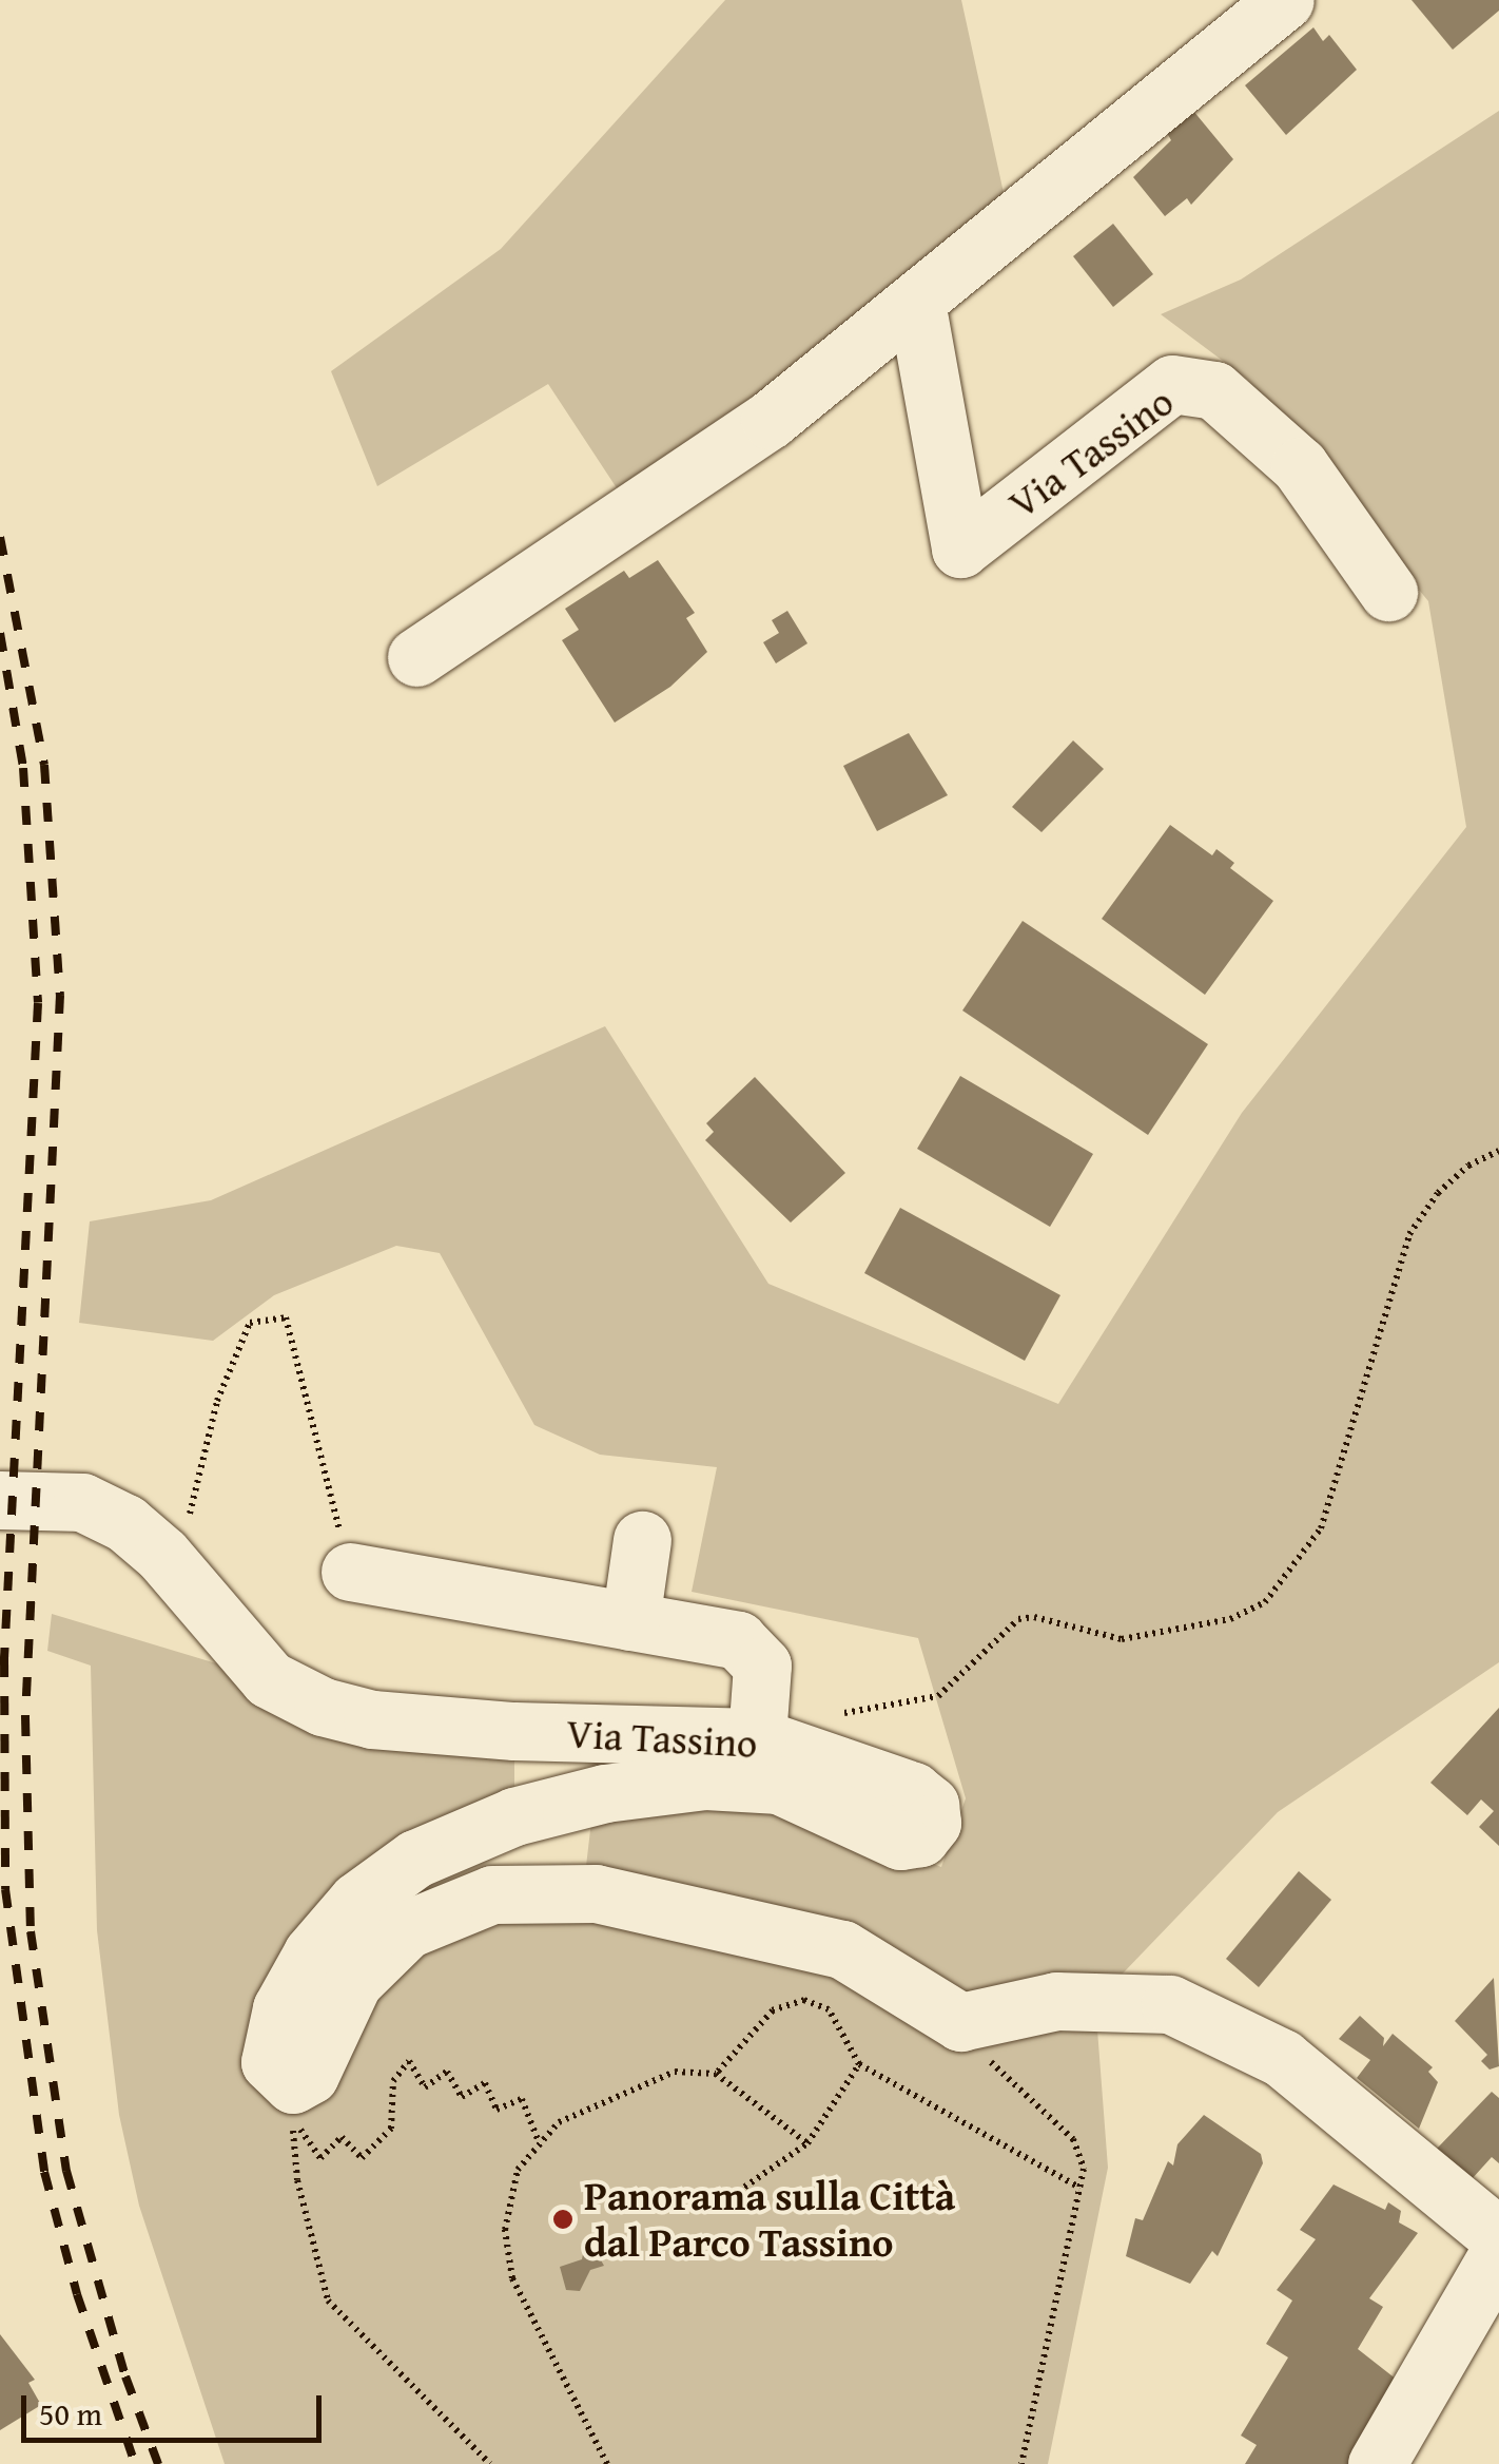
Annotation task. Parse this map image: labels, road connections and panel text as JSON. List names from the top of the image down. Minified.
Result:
{"streets":{"street":["Via Tassino"]},"places":["Panorama sulla Città dal Parco Tassino"],"scale_bar":"50 m"}
